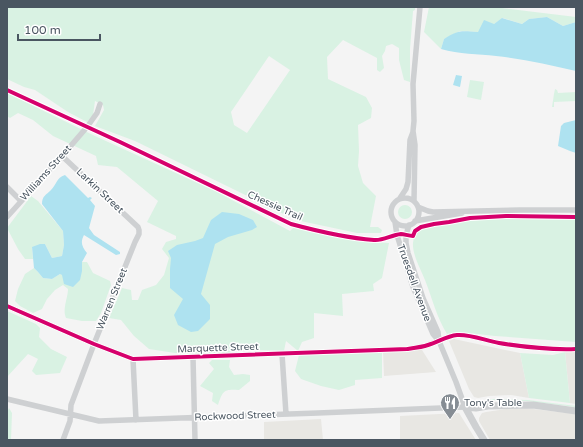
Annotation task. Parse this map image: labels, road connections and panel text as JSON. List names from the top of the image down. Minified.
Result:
{"streets":{"street":["Williams Street","Larkin Street","Truesdell Avenue","Warren Street","Marquette Street","Rockwood Street"],"cycle path":["Chessie Trail"]},"crossings":[["Williams Street","Larkin Street"],["Larkin Street","Warren Street"],["Truesdell Avenue","Marquette Street"],["Truesdell Avenue","Rockwood Street"],["Warren Street","Marquette Street"],["Warren Street","Rockwood Street"]],"places":{"restaurant":["Tony's Table"]},"scale_bar":"100 m"}
